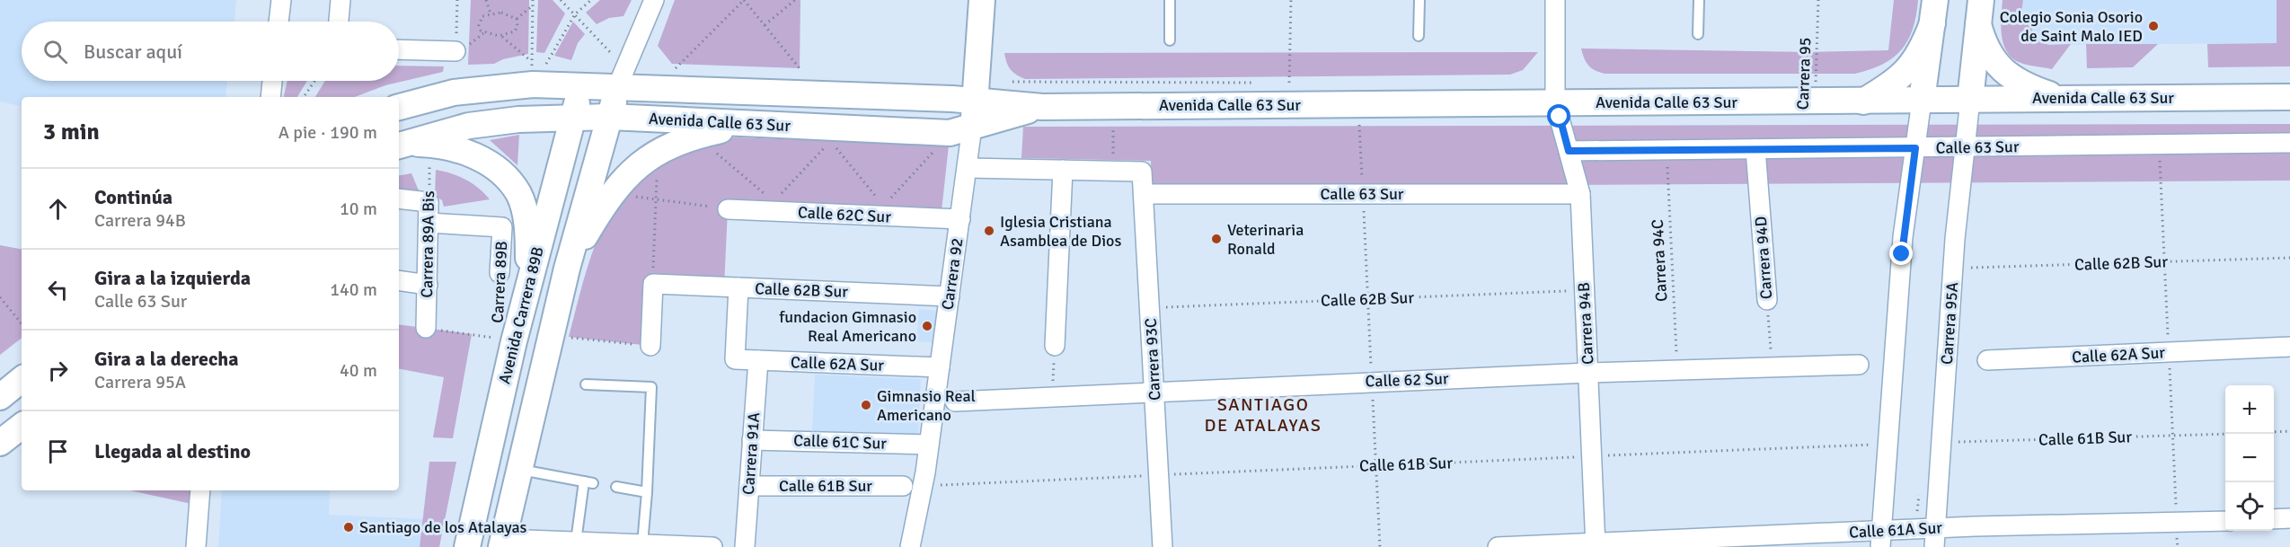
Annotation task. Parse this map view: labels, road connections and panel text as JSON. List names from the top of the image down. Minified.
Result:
{"streets":{"main road":["Avenida Calle 63 Sur","Carrera 92","Avenida Carrera 89B"],"street":["Calle 63 Sur","Calle 62C Sur","Carrera 89A Bis","Carrera 94D","Calle 62B Sur","Carrera 89B","Carrera 94B","Carrera 95A","Calle 62A Sur","Carrera 93C","Calle 62 Sur","Calle 61B Sur","Calle 61C Sur","Carrera 91A","Calle 61A Sur"],"path":["Carrera 95","Carrera 94C"]},"crossings":[["Carrera 95","Avenida Calle 63 Sur"],["Avenida Calle 63 Sur","Carrera 92"],["Avenida Calle 63 Sur","Avenida Carrera 89B"],["Avenida Calle 63 Sur","Carrera 94B"],["Avenida Calle 63 Sur","Carrera 95A"],["Calle 63 Sur","Carrera 94D"],["Calle 63 Sur","Carrera 94C"],["Calle 63 Sur","Carrera 94B"],["Calle 63 Sur","Carrera 95A"],["Calle 63 Sur","Carrera 93C"],["Calle 62C Sur","Carrera 92"],["Carrera 89A Bis","Carrera 89B"],["Carrera 94D","Calle 62 Sur"],["Carrera 94C","Calle 62 Sur"],["Calle 62B Sur","Carrera 92"],["Calle 62B Sur","Carrera 94B"],["Calle 62B Sur","Carrera 95A"],["Calle 62B Sur","Calle 62A Sur"],["Calle 62B Sur","Carrera 93C"],["Carrera 92","Calle 62A Sur"],["Carrera 92","Calle 61B Sur"],["Carrera 92","Calle 61C Sur"],["Carrera 94B","Calle 62 Sur"],["Carrera 94B","Calle 61B Sur"],["Carrera 94B","Calle 61A Sur"],["Carrera 95A","Calle 61B Sur"],["Carrera 95A","Calle 61A Sur"],["Calle 62A Sur","Carrera 91A"],["Carrera 93C","Calle 62 Sur"],["Carrera 93C","Calle 61B Sur"],["Calle 61B Sur","Carrera 91A"],["Calle 61C Sur","Carrera 91A"]],"districts":["SANTIAGO DE ATALAYAS"],"places":["Colegio Sonia Osorio de Saint Malo IED","Iglesia Cristiana Asamblea de Dios","Veterinaria Ronald","fundacion Gimnasio Real Americano","Gimnasio Real Americano","Santiago de los Atalayas"],"page":{"search":"Buscar aquí","heading":["3 min","A pie · 190 m"],"list":[["Continúa","Carrera 94B","10 m"],["Gira a la izquierda","Calle 63 Sur","140 m"],["Gira a la derecha","Carrera 95A","40 m"],"Llegada al destino"],"map_buttons":["+","−"]}}
